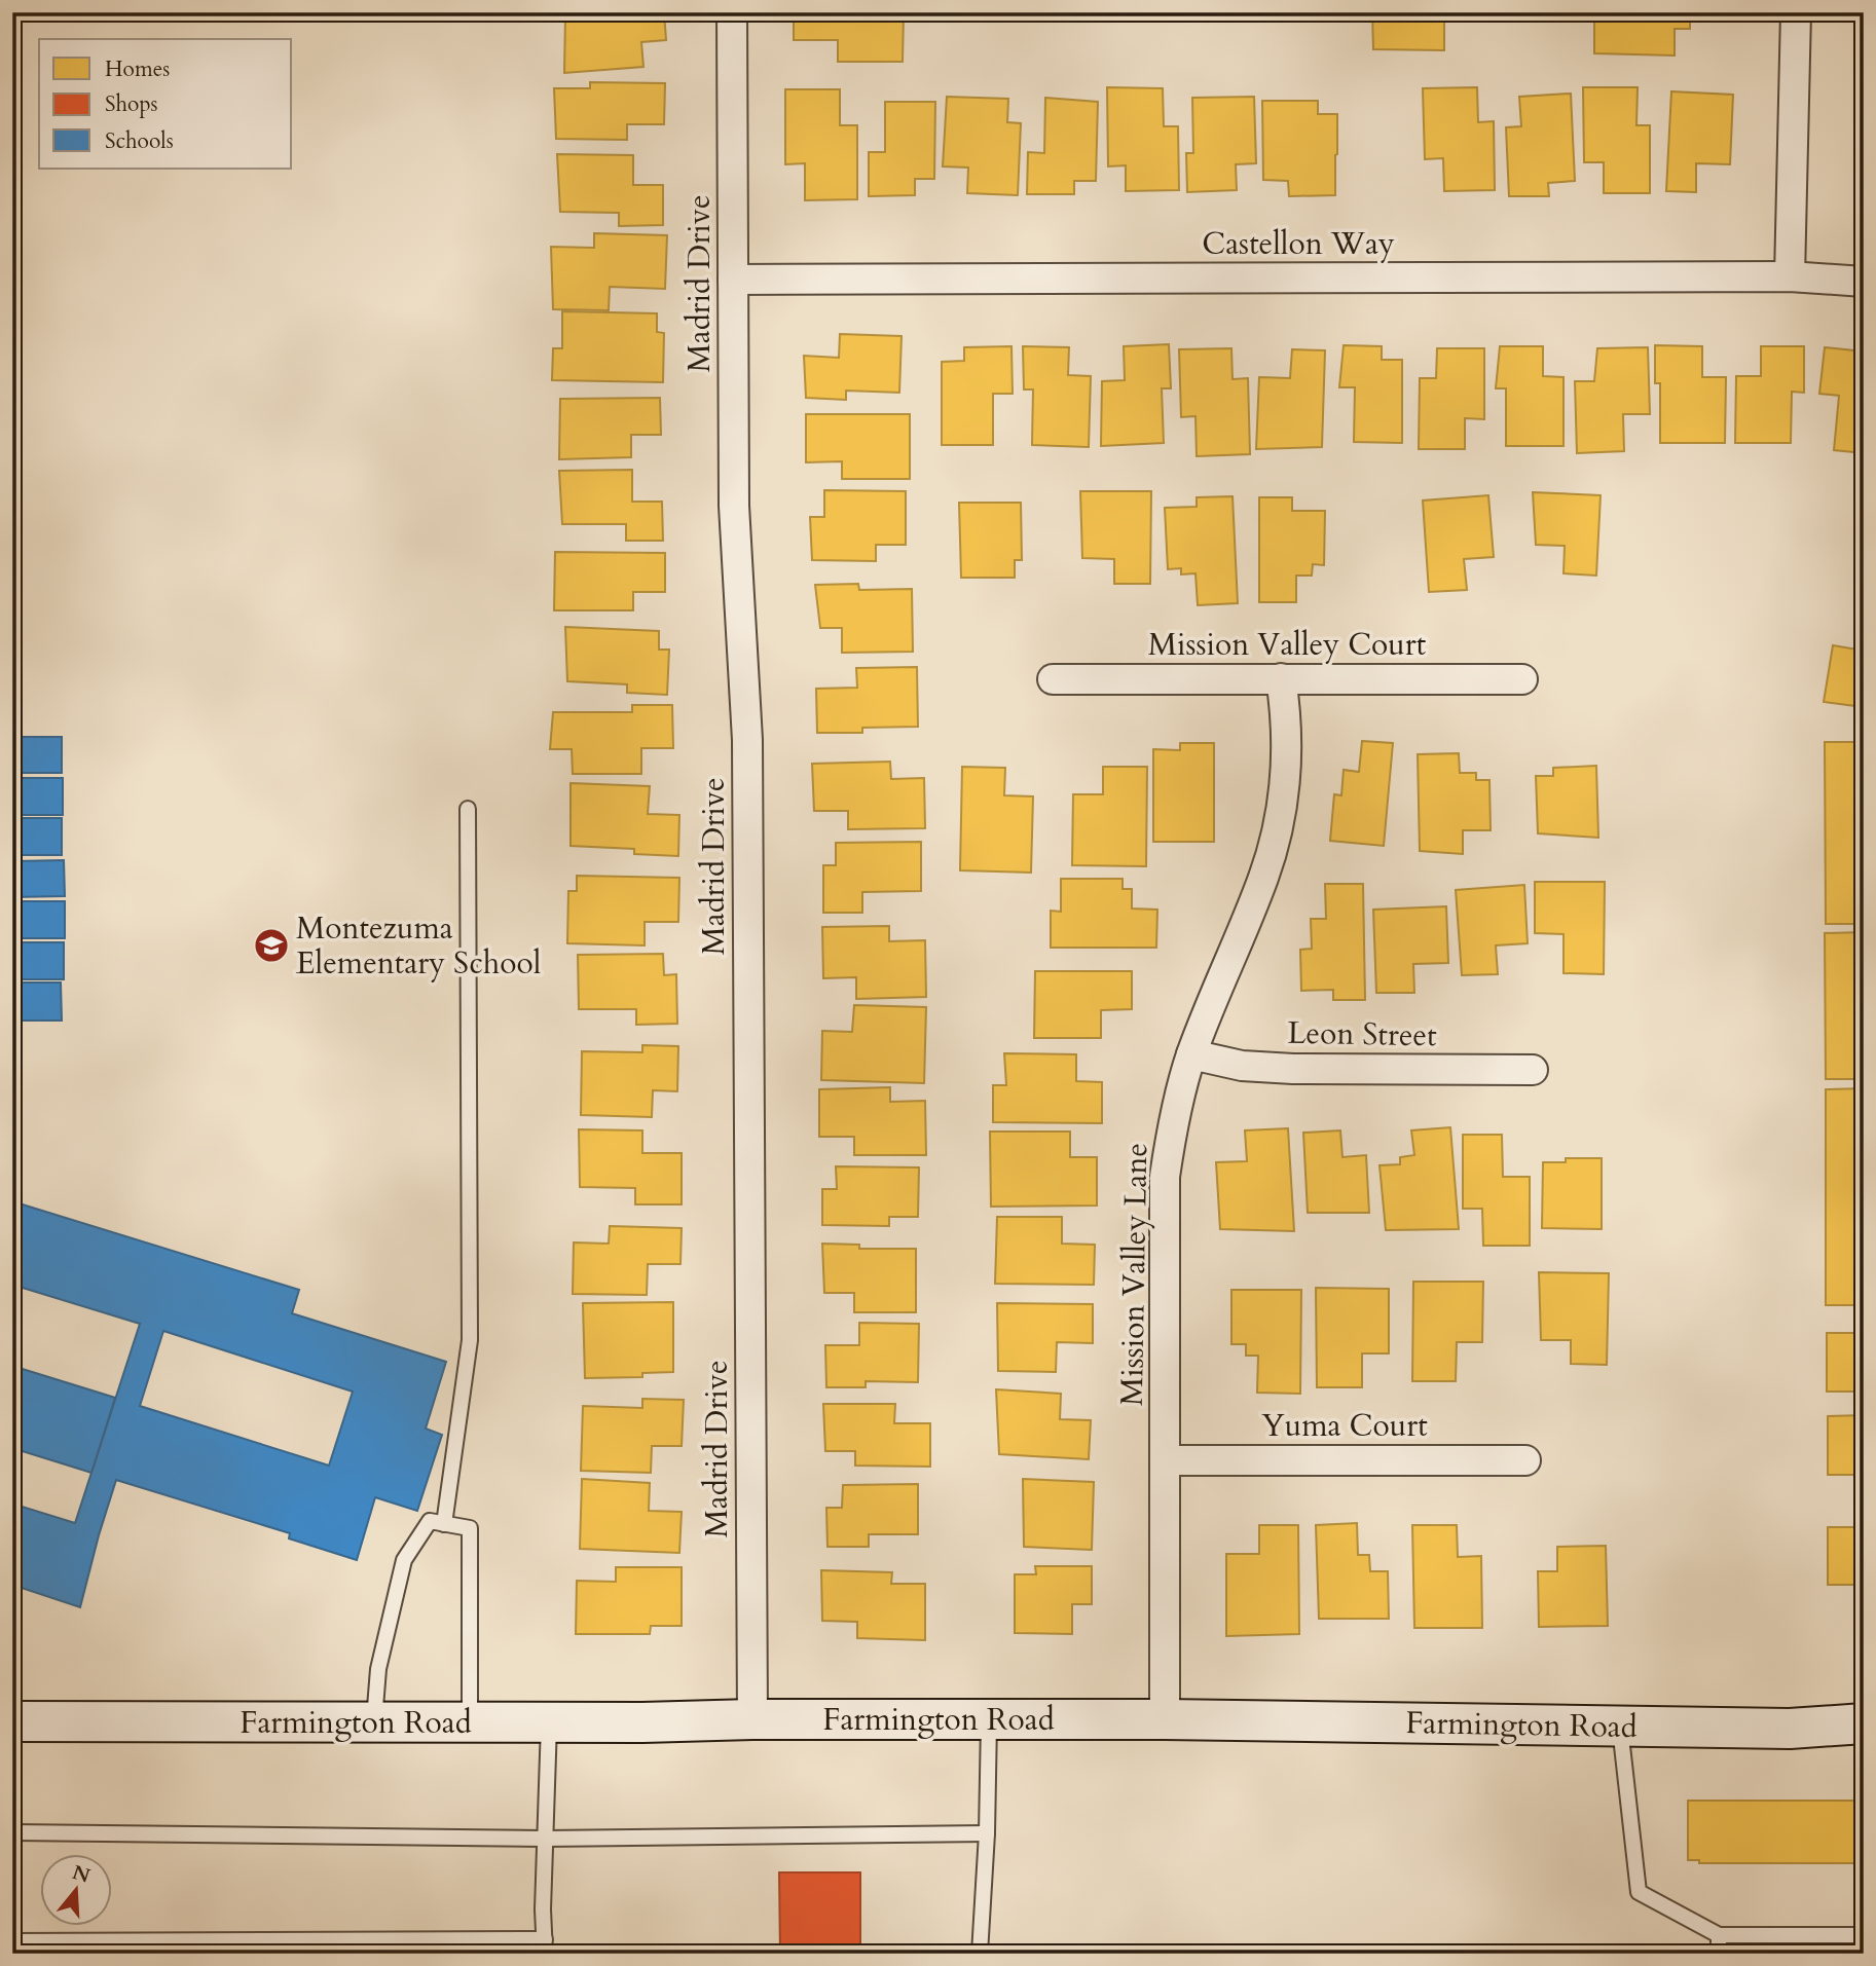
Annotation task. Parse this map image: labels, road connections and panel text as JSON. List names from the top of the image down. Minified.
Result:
{"streets":{"main road":["Farmington Road"],"street":["Castellon Way","Madrid Drive","Mission Valley Court","Leon Street","Mission Valley Lane","Yuma Court"]},"crossings":[["Castellon Way","Madrid Drive"],["Madrid Drive","Farmington Road"],["Mission Valley Court","Mission Valley Lane"],["Leon Street","Mission Valley Lane"],["Mission Valley Lane","Yuma Court"],["Mission Valley Lane","Farmington Road"]],"places":{"school or university":["Montezuma Elementary School"]},"legend":["Homes","Shops","Schools"],"north":"top"}
